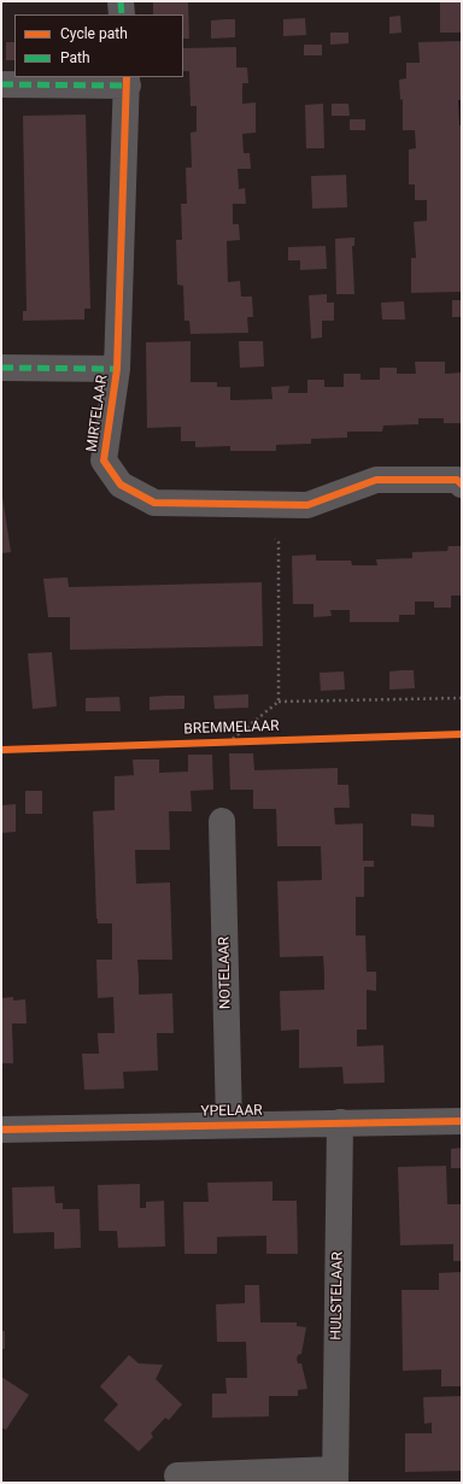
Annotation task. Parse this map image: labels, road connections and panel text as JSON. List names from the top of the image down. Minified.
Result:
{"streets":{"street":["MIRTELAAR","NOTELAAR","YPELAAR","HULSTELAAR"],"cycle path":["BREMMELAAR"]},"crossings":[["NOTELAAR","YPELAAR"],["YPELAAR","HULSTELAAR"]],"legend":["Cycle path","Path"]}
